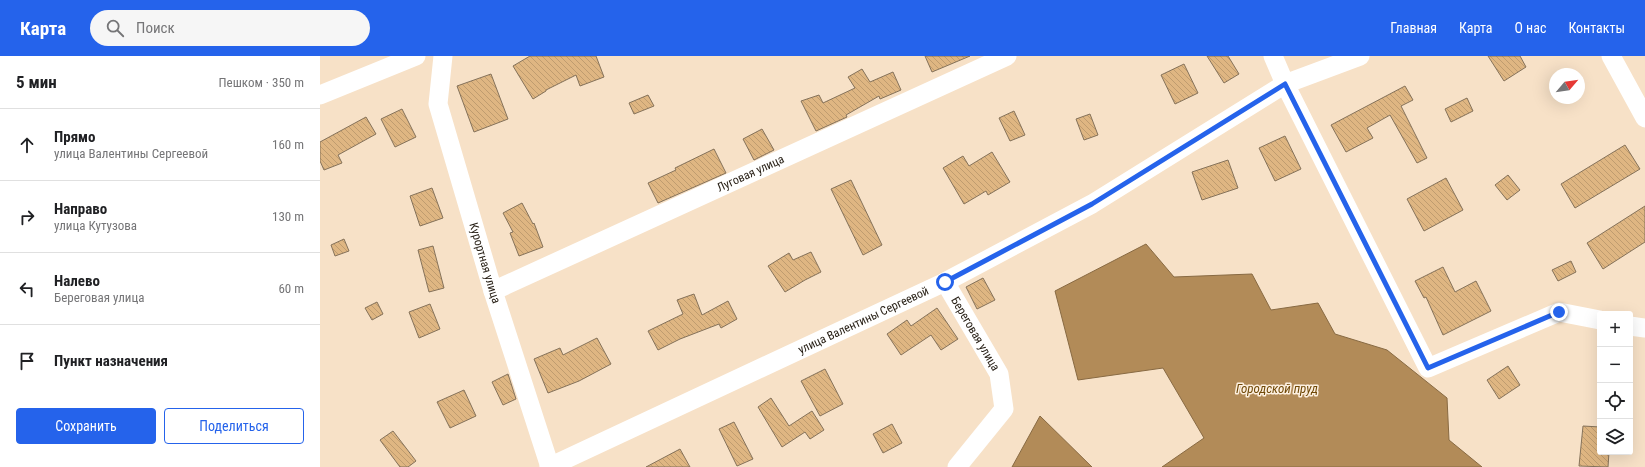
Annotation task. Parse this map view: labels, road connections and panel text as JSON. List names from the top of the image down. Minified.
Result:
{"streets":{"street":["Луговая улица","Курортная улица","улица Валентины Сергеевой","Береговая улица"]},"crossings":[["Луговая улица","Курортная улица"],["Курортная улица","улица Валентины Сергеевой"],["улица Валентины Сергеевой","Береговая улица"]],"water":["Городской пруд"],"north":"top right","page":{"header":"Карта","search":"Поиск","nav":["Главная","Карта","О нас","Контакты"],"heading":["5 мин","Пешком · 350 m"],"list":[["Прямо","улица Валентины Сергеевой","160 m"],["Направо","улица Кутузова","130 m"],["Налево","Береговая улица","60 m"],"Пункт назначения"],"map_buttons":["+","−"],"buttons":["Сохранить","Поделиться"]}}
